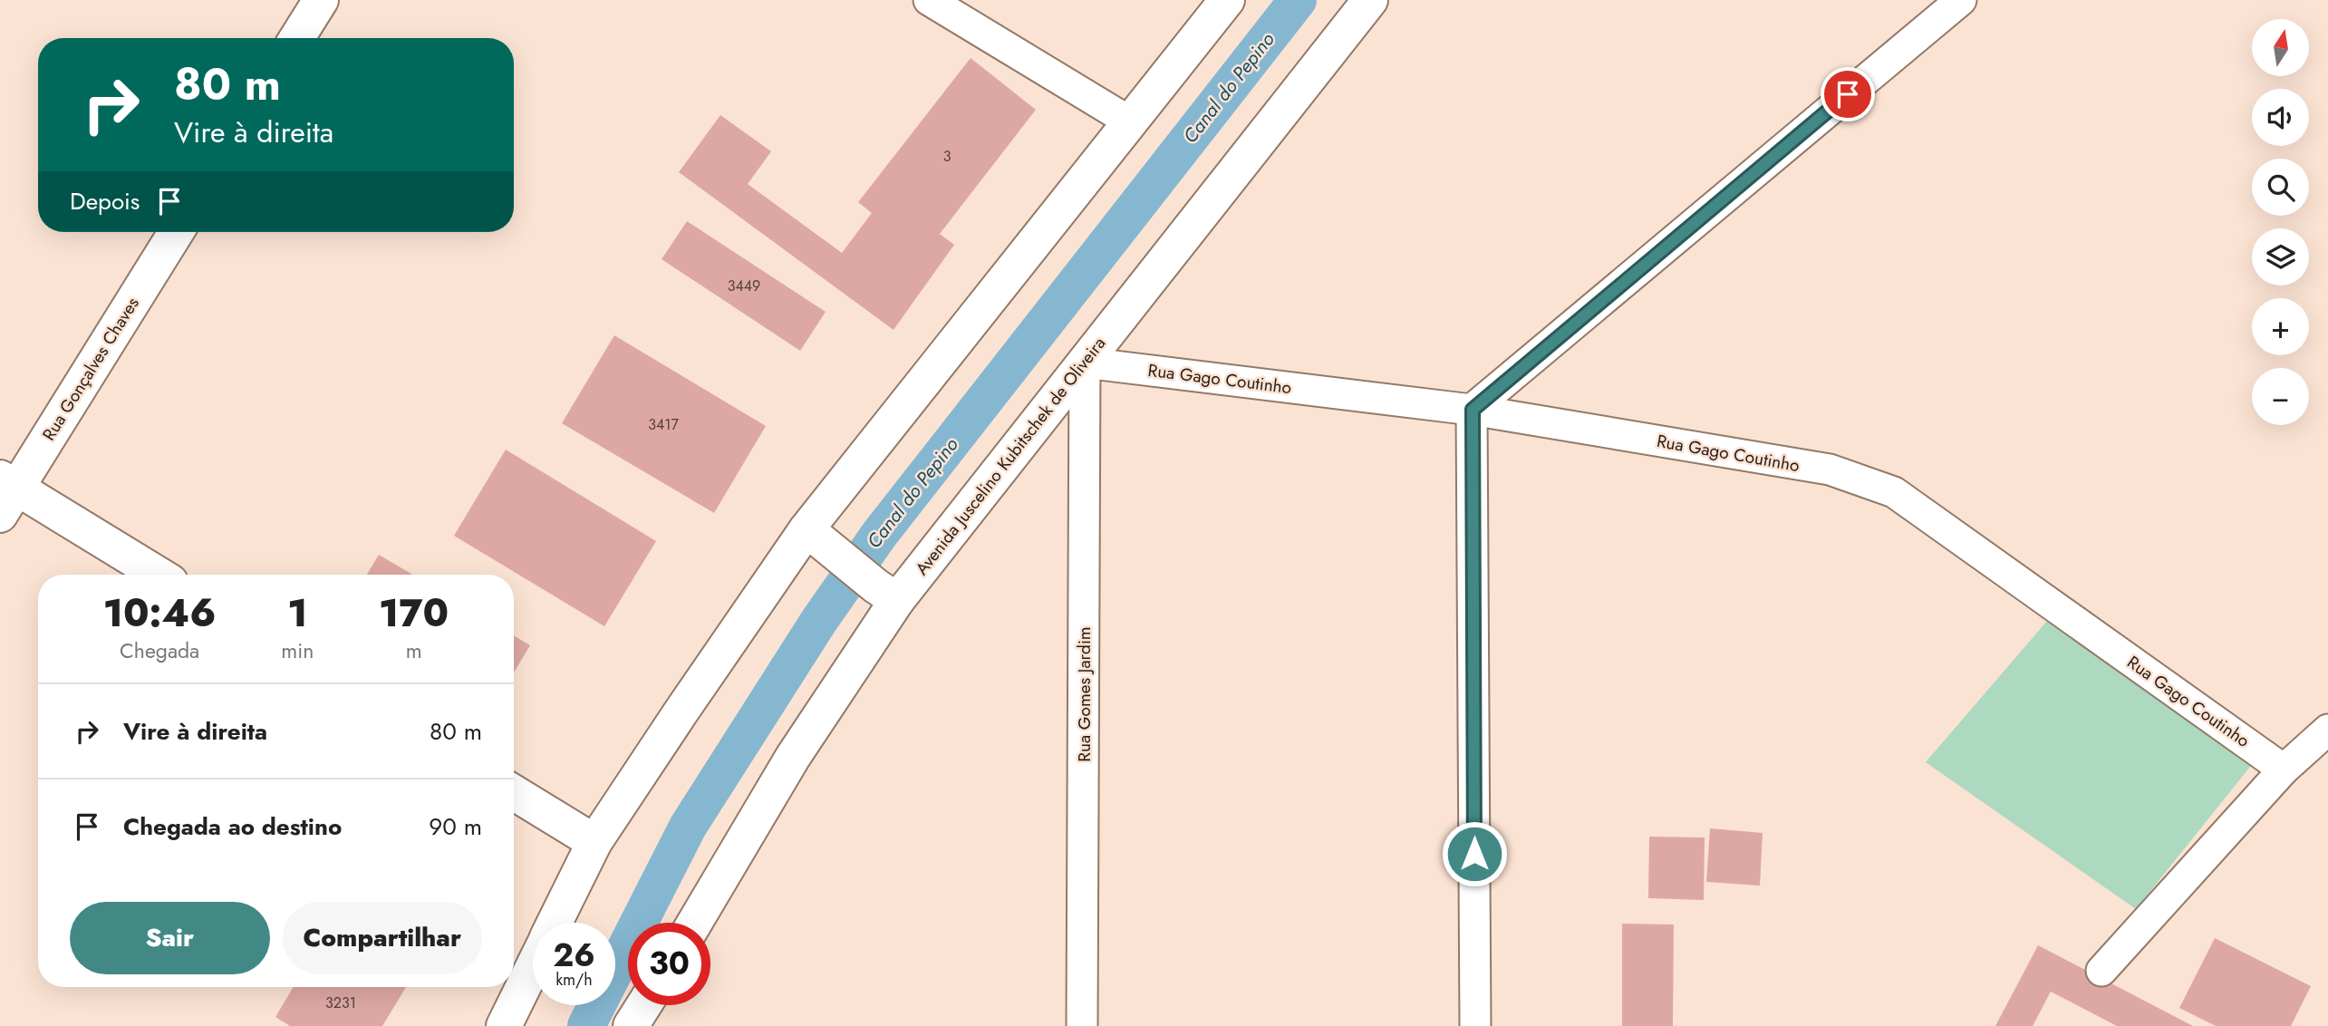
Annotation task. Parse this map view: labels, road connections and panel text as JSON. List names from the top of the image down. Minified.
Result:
{"streets":{"main road":["Rua Gonçalves Chaves","Avenida Juscelino Kubitschek de Oliveira"],"street":["Rua Gago Coutinho","Rua Gomes Jardim"]},"crossings":[["Rua Gago Coutinho","Avenida Juscelino Kubitschek de Oliveira"],["Rua Gago Coutinho","Rua Gomes Jardim"],["Avenida Juscelino Kubitschek de Oliveira","Rua Gomes Jardim"]],"water":["Canal do Pepino"],"house_numbers":["3","3449","3417","3231"],"north":"top","page":{"map_buttons":["+","−"],"turn":["80 m","Vire à direita"],"then":"Depois","eta":["10:46","Chegada","1","min","170","m"],"list":[{"name":"Vire à direita","value":"80 m"},{"name":"Chegada ao destino","value":"90 m"}],"buttons":["Sair","Compartilhar"],"speed":"26 km/h","limit":"30"}}
